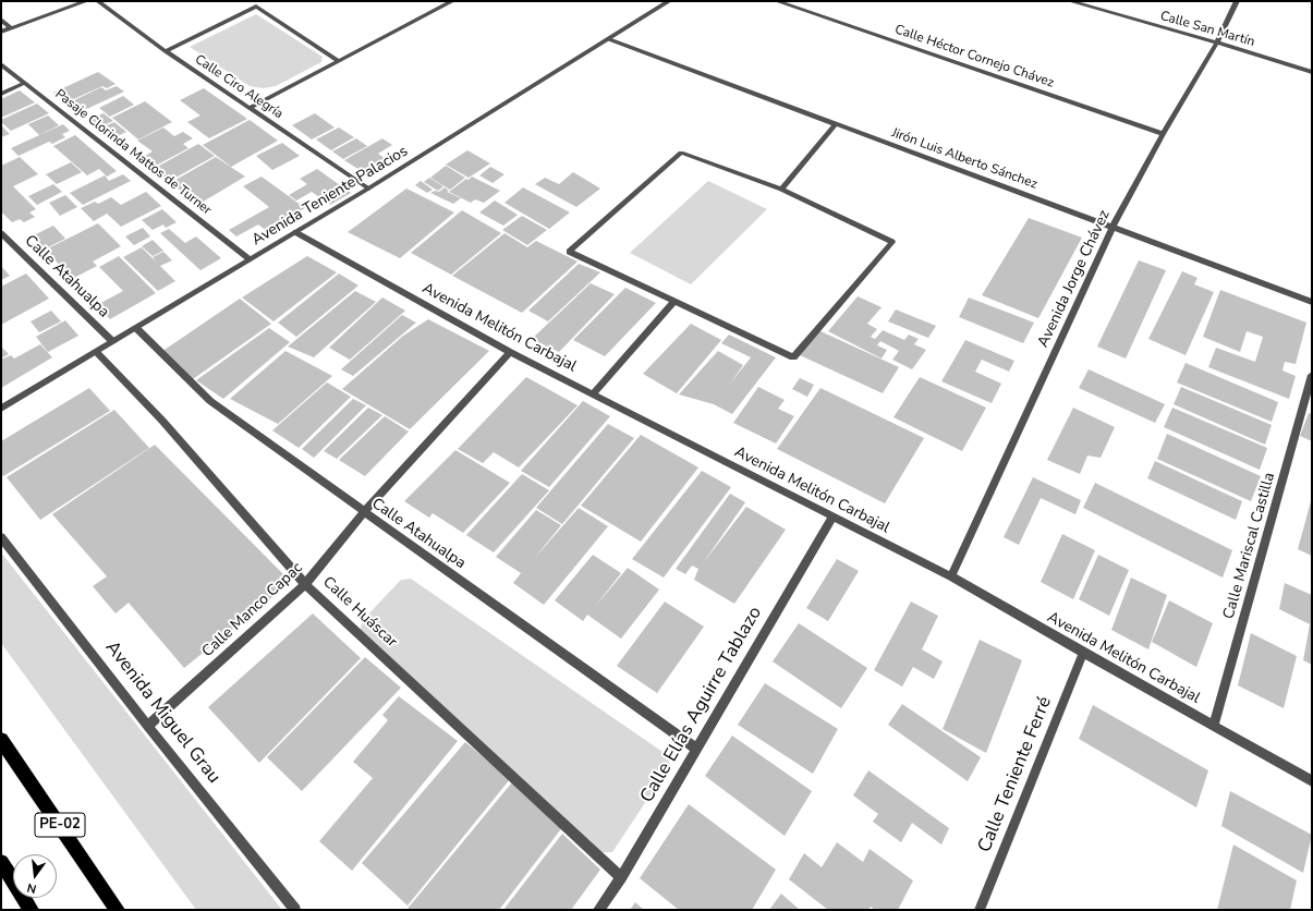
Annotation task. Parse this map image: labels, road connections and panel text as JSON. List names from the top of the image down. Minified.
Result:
{"streets":{"highway":["PE-02"],"street":["Calle San Martín","Calle Héctor Cornejo Chávez","Calle Ciro Alegría","Pasaje Clorinda Mattos de Turner","Jirón Luis Alberto Sánchez","Avenida Teniente Palacios","Calle Atahualpa","Avenida Jorge Chávez","Avenida Melitón Carbajal","Calle Mariscal Castilla","Calle Manco Capac","Calle Huáscar","Calle Elías Aguirre Tablazo","Avenida Miguel Grau","Calle Teniente Ferré"]},"crossings":[["Calle San Martín","Avenida Jorge Chávez"],["Calle Héctor Cornejo Chávez","Avenida Jorge Chávez"],["Calle Ciro Alegría","Avenida Teniente Palacios"],["Pasaje Clorinda Mattos de Turner","Avenida Teniente Palacios"],["Jirón Luis Alberto Sánchez","Avenida Teniente Palacios"],["Jirón Luis Alberto Sánchez","Avenida Jorge Chávez"],["Avenida Teniente Palacios","Calle Atahualpa"],["Avenida Teniente Palacios","Avenida Melitón Carbajal"],["Avenida Teniente Palacios","Calle Huáscar"],["Calle Atahualpa","Calle Manco Capac"],["Calle Atahualpa","Calle Elías Aguirre Tablazo"],["Avenida Jorge Chávez","Avenida Melitón Carbajal"],["Avenida Melitón Carbajal","Calle Mariscal Castilla"],["Avenida Melitón Carbajal","Calle Manco Capac"],["Avenida Melitón Carbajal","Calle Elías Aguirre Tablazo"],["Avenida Melitón Carbajal","Calle Teniente Ferré"],["Calle Manco Capac","Calle Huáscar"],["Calle Manco Capac","Avenida Miguel Grau"],["Calle Huáscar","Calle Elías Aguirre Tablazo"]],"north":"bottom"}
